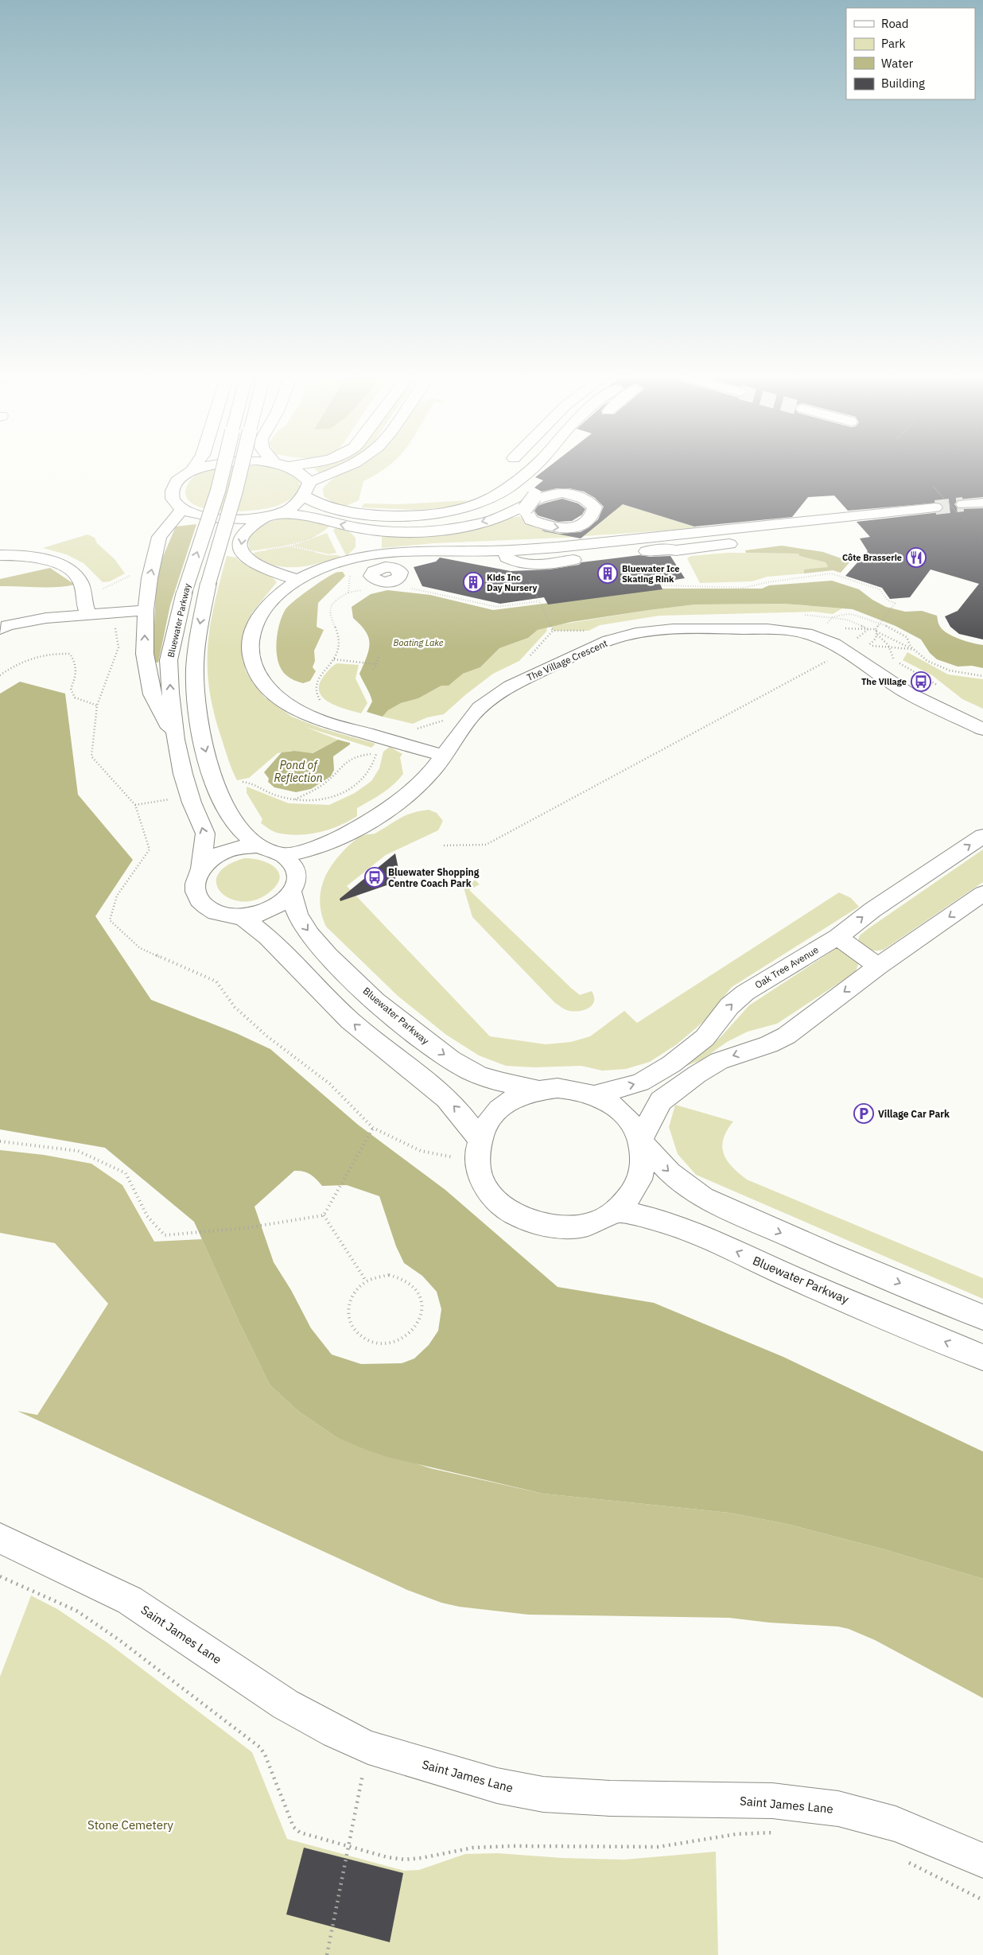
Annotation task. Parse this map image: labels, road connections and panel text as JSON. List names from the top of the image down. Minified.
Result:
{"streets":{"street":["Bluewater Parkway","The Village Crescent","Oak Tree Avenue","Saint James Lane"]},"crossings":[["Bluewater Parkway","The Village Crescent"]],"water":["Boating Lake","Pond of Reflection"],"parks":["Stone Cemetery"],"places":{"restaurant":["Côte Brasserie"],"building":["Bluewater Ice Skating Rink","Kids Inc Day Nursery"],"bus stop":["The Village","Bluewater Shopping Centre Coach Park"],"parking":["Village Car Park"]},"legend":["Road","Park","Water","Building"]}
